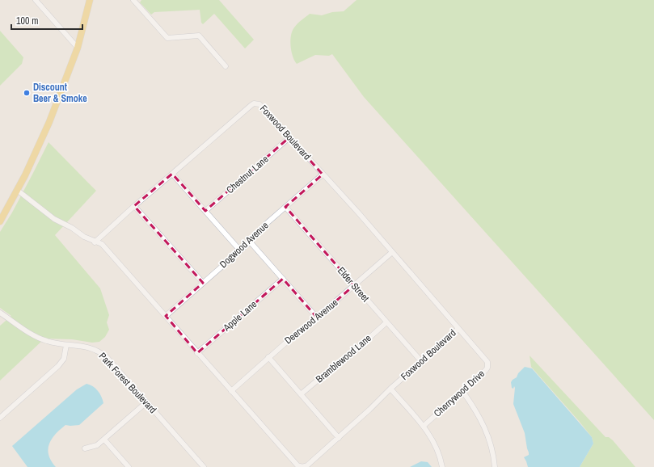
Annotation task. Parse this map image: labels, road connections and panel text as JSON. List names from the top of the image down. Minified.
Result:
{"streets":{"street":["Foxwood Boulevard","Chestnut Lane","Dogwood Avenue","Elder Street","Apple Lane","Deerwood Avenue","Bramblewood Lane","Park Forest Boulevard","Cherrywood Drive"]},"crossings":[["Foxwood Boulevard","Chestnut Lane"],["Foxwood Boulevard","Dogwood Avenue"],["Foxwood Boulevard","Elder Street"],["Foxwood Boulevard","Apple Lane"],["Foxwood Boulevard","Deerwood Avenue"],["Foxwood Boulevard","Cherrywood Drive"],["Dogwood Avenue","Elder Street"],["Elder Street","Deerwood Avenue"],["Elder Street","Bramblewood Lane"]],"places":["Discount Beer & Smoke"],"scale_bar":"100 m"}
